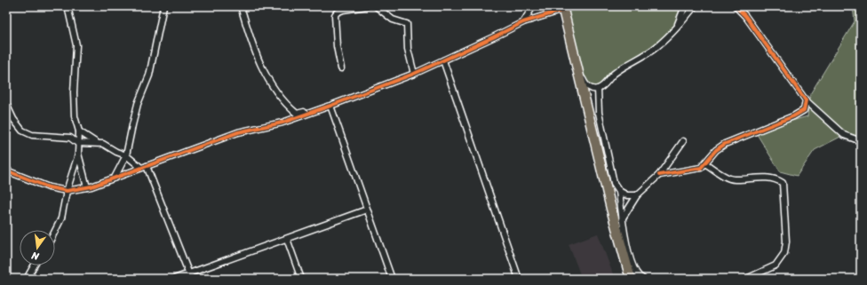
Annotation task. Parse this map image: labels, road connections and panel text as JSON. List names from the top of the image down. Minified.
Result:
{"north":"bottom"}
